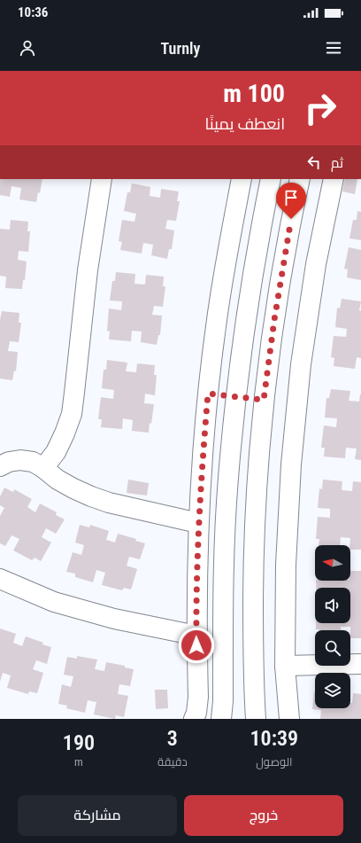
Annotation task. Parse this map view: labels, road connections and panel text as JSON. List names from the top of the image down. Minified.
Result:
{"north":"left","page":{"status":"10:36","header":"Turnly","turn":["100 m","انعطف يمينًا"],"then":"ثم","eta":["10:39","الوصول","3","دقيقة","190","m"],"buttons":["خروج","مشاركة"]}}
